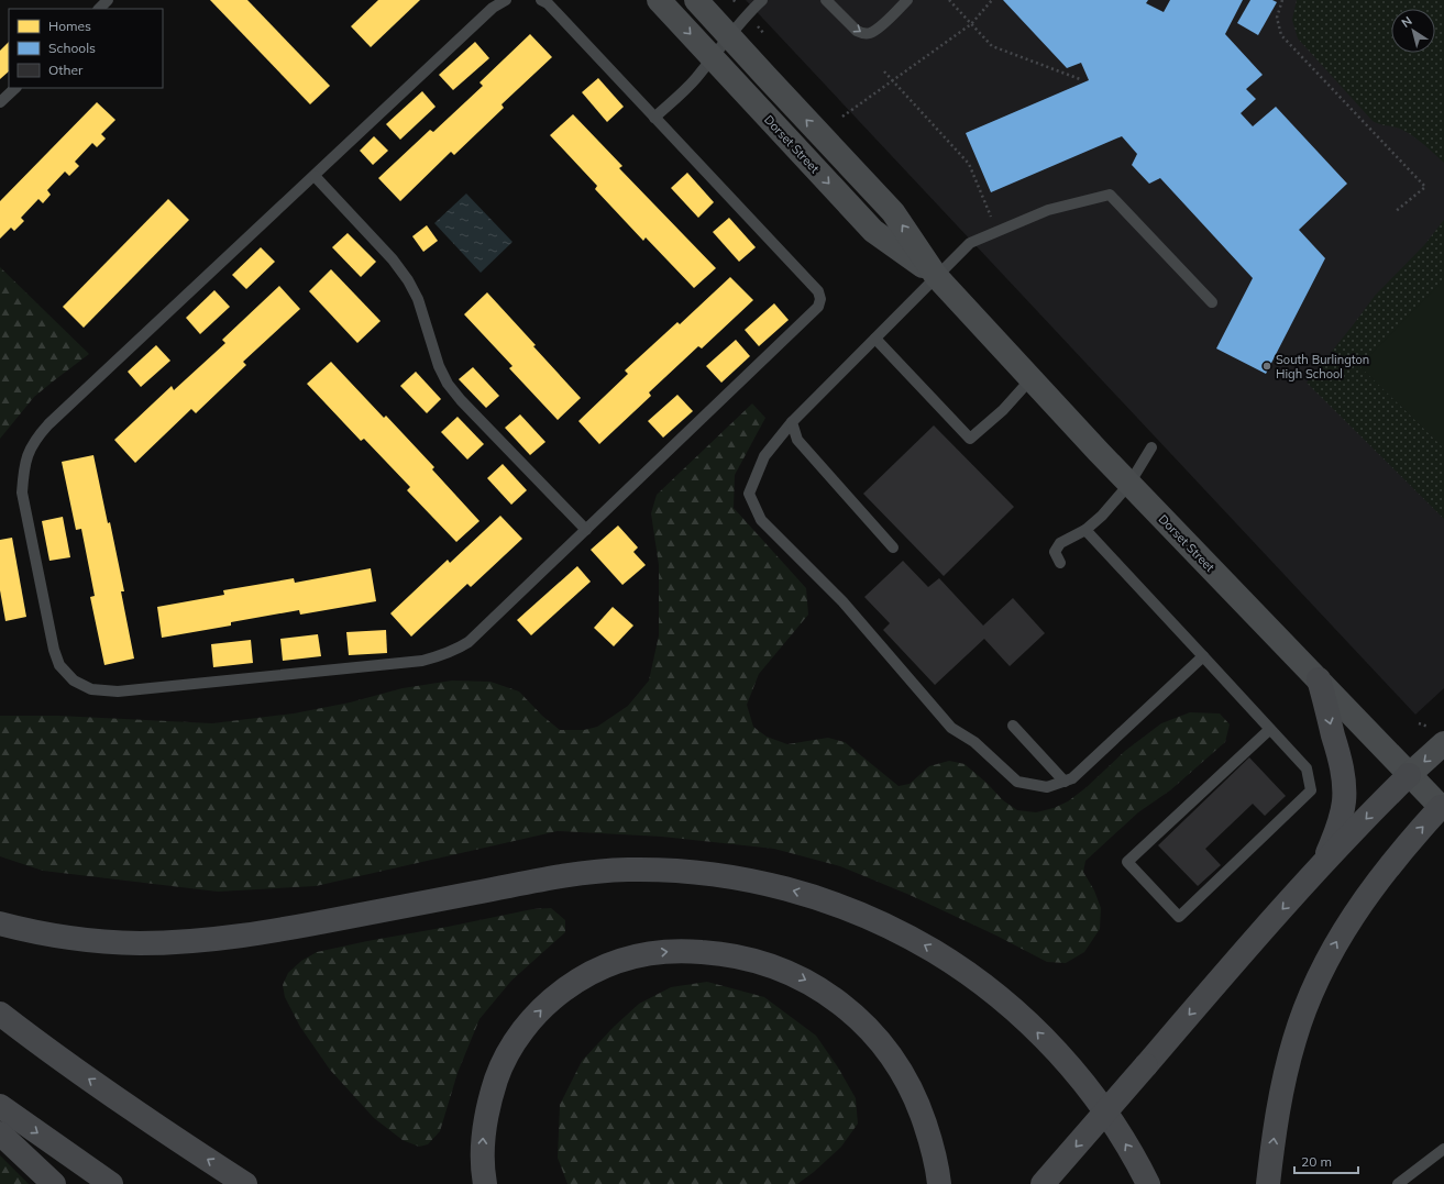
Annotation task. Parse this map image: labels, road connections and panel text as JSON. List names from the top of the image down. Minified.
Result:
{"streets":{"main road":["Dorset Street"]},"places":["South Burlington High School"],"legend":["Homes","Schools","Other"],"scale_bar":"20 m","north":"top left"}
